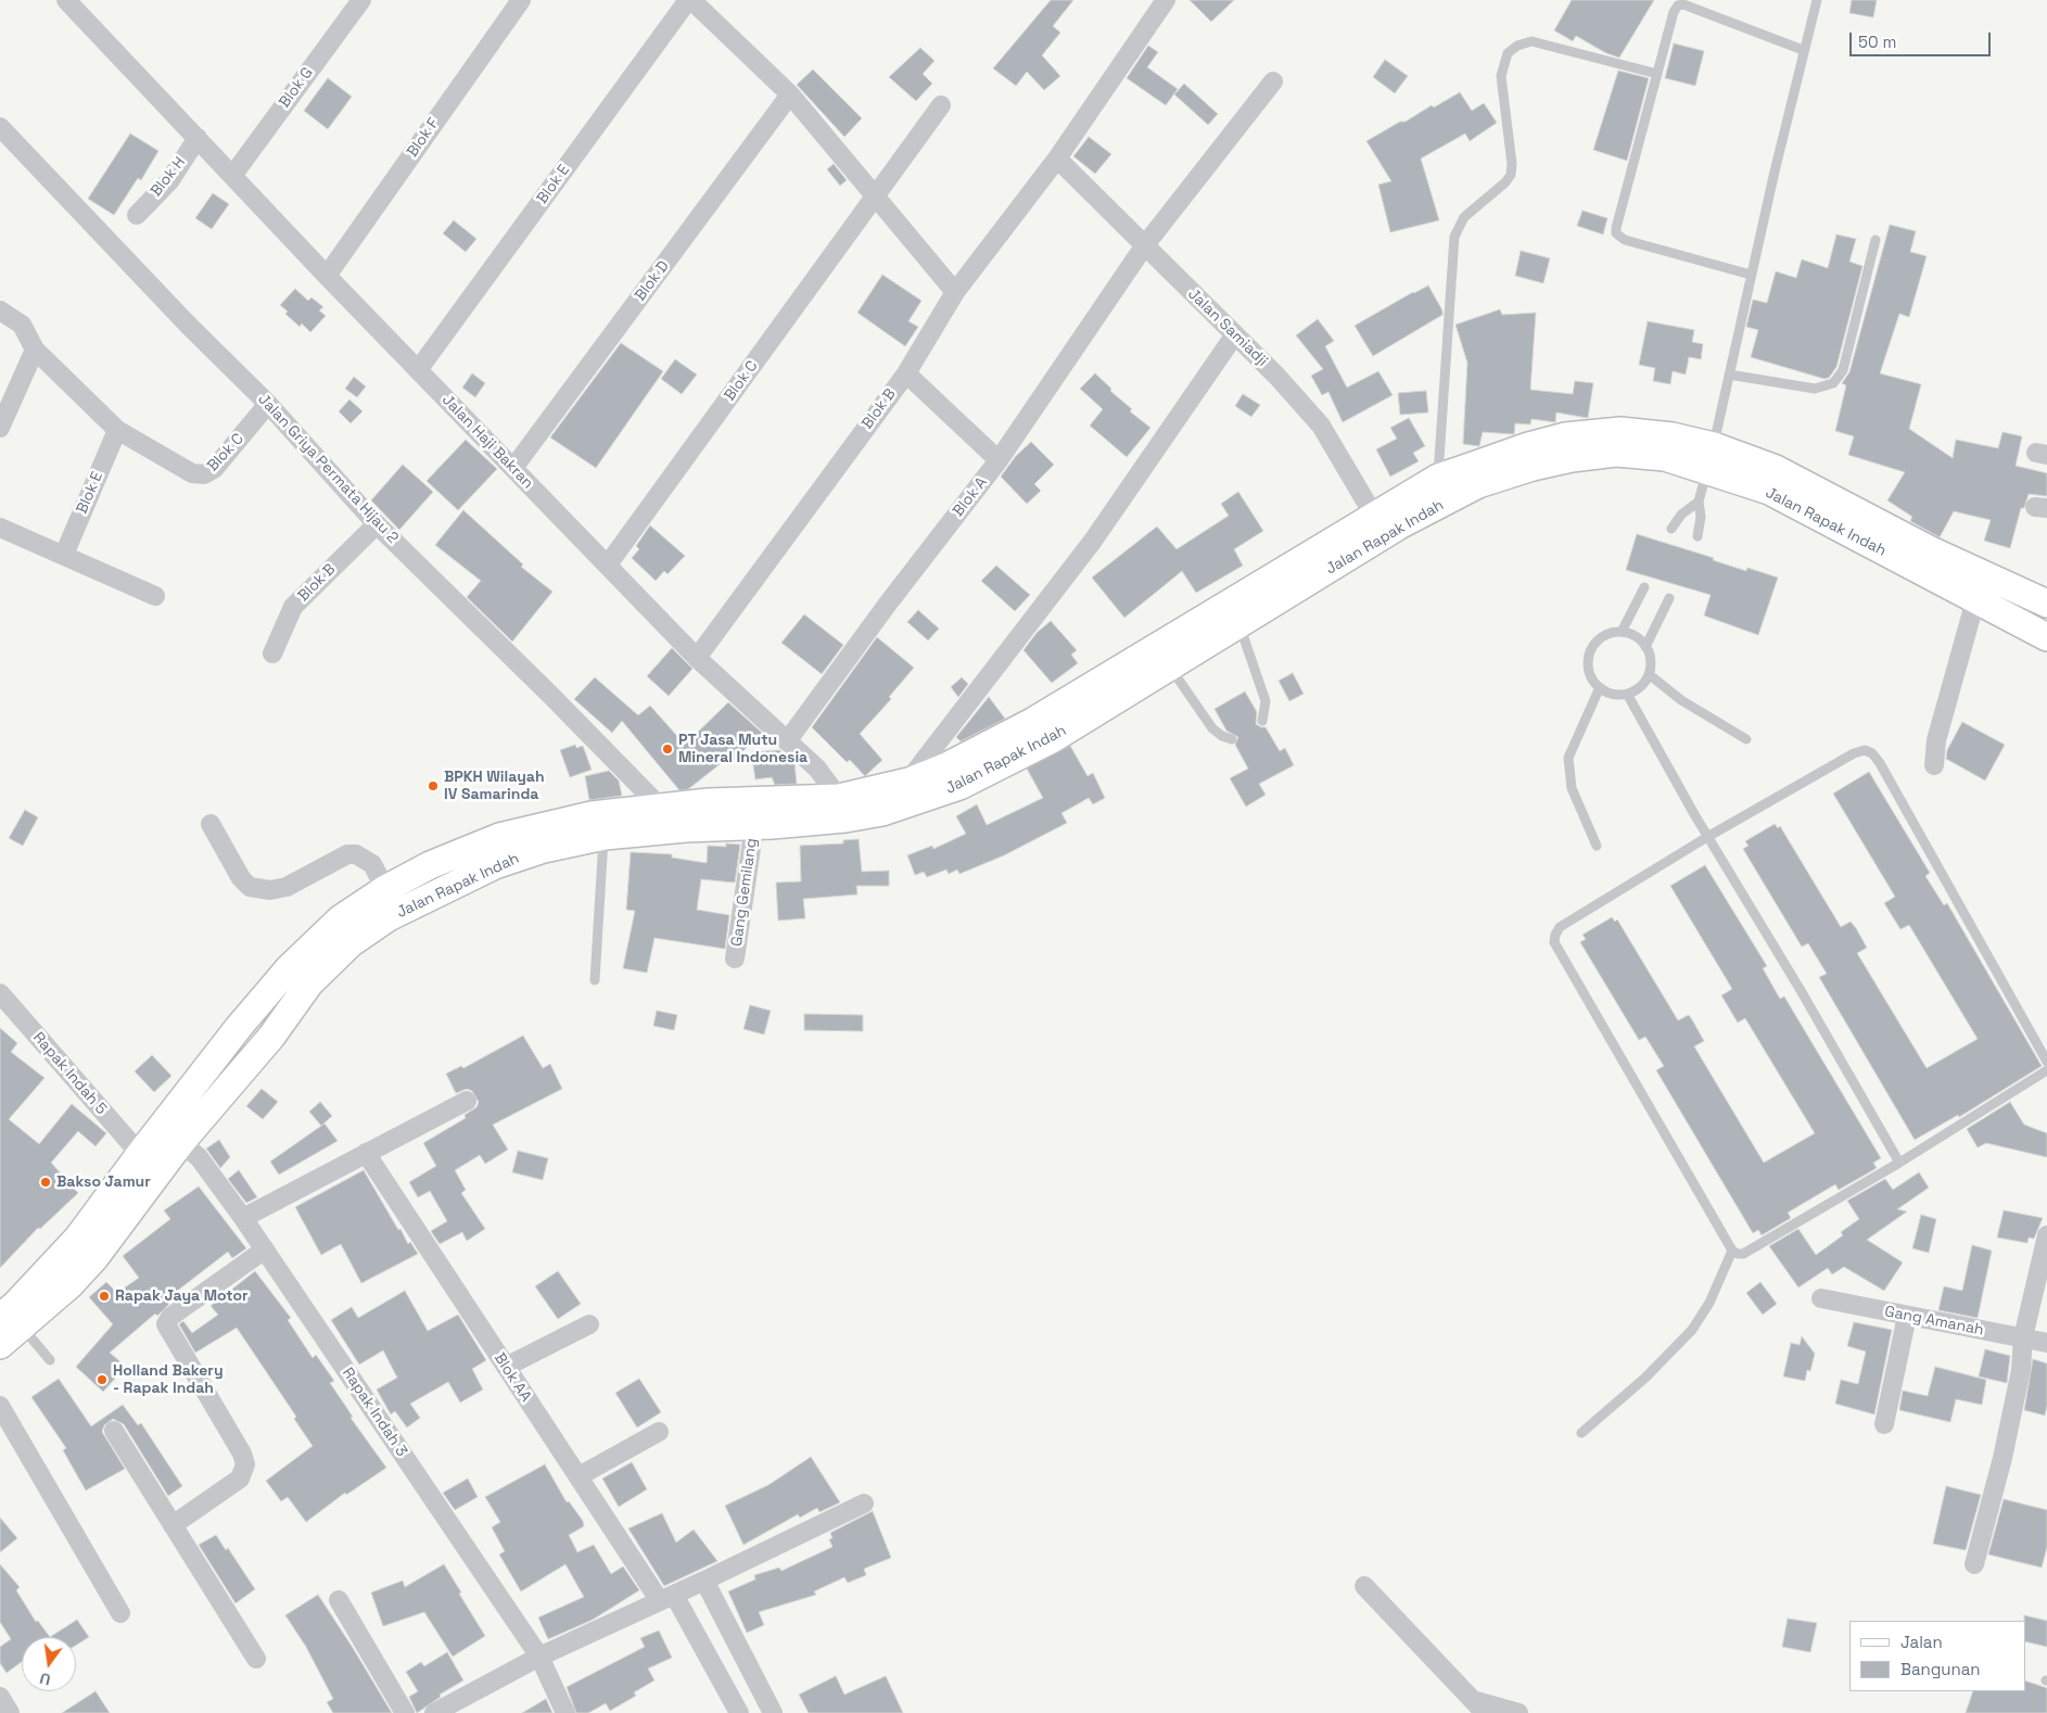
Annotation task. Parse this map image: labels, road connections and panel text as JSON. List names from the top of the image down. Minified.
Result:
{"streets":{"main road":["Jalan Rapak Indah"],"street":["Blok G","Blok F","Blok H","Blok E","Blok D","Jalan Samiadji","Blok C","Blok B","Jalan Haji Bakran","Jalan Griya Permata Hijau 2","Blok A","Gang Gemilang","Rapak Indah 5","Gang Amanah","Blok AA","Rapak Indah 3"]},"crossings":[["Blok G","Jalan Haji Bakran"],["Blok F","Jalan Haji Bakran"],["Blok H","Jalan Haji Bakran"],["Blok E","Blok C"],["Blok E","Jalan Haji Bakran"],["Blok D","Jalan Haji Bakran"],["Jalan Samiadji","Blok B"],["Jalan Samiadji","Blok A"],["Jalan Samiadji","Jalan Rapak Indah"],["Blok C","Jalan Haji Bakran"],["Blok C","Jalan Griya Permata Hijau 2"],["Blok B","Jalan Haji Bakran"],["Blok B","Jalan Griya Permata Hijau 2"],["Jalan Haji Bakran","Blok A"],["Jalan Haji Bakran","Jalan Rapak Indah"],["Jalan Griya Permata Hijau 2","Jalan Rapak Indah"],["Jalan Rapak Indah","Gang Gemilang"],["Jalan Rapak Indah","Rapak Indah 5"],["Jalan Rapak Indah","Rapak Indah 3"]],"places":["PT Jasa Mutu Mineral Indonesia","BPKH Wilayah IV Samarinda","Bakso Jamur","Rapak Jaya Motor","Holland Bakery - Rapak Indah"],"legend":["Jalan","Bangunan"],"scale_bar":"50 m","north":"bottom"}
